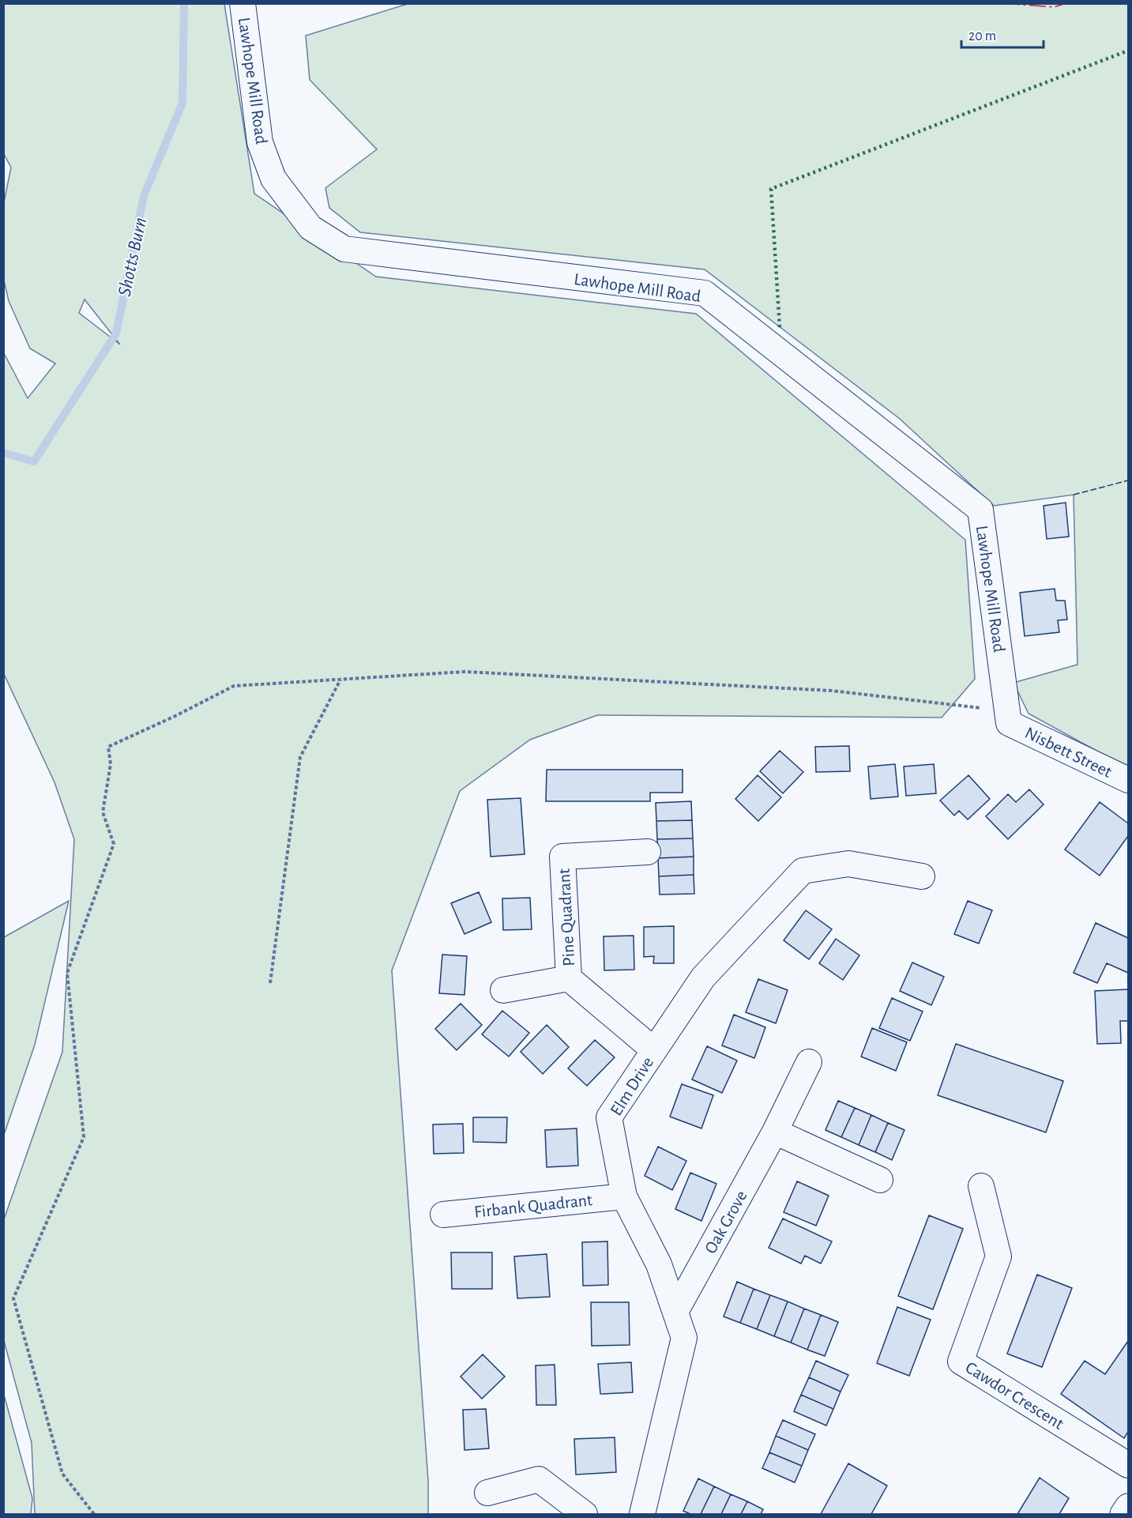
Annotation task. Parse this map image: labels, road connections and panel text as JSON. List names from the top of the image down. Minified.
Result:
{"streets":{"street":["Lawhope Mill Road","Nisbett Street","Pine Quadrant","Elm Drive","Firbank Quadrant","Oak Grove","Cawdor Crescent"]},"crossings":[["Lawhope Mill Road","Nisbett Street"],["Pine Quadrant","Elm Drive"],["Elm Drive","Firbank Quadrant"],["Elm Drive","Oak Grove"]],"water":["Shotts Burn"],"scale_bar":"20 m"}
